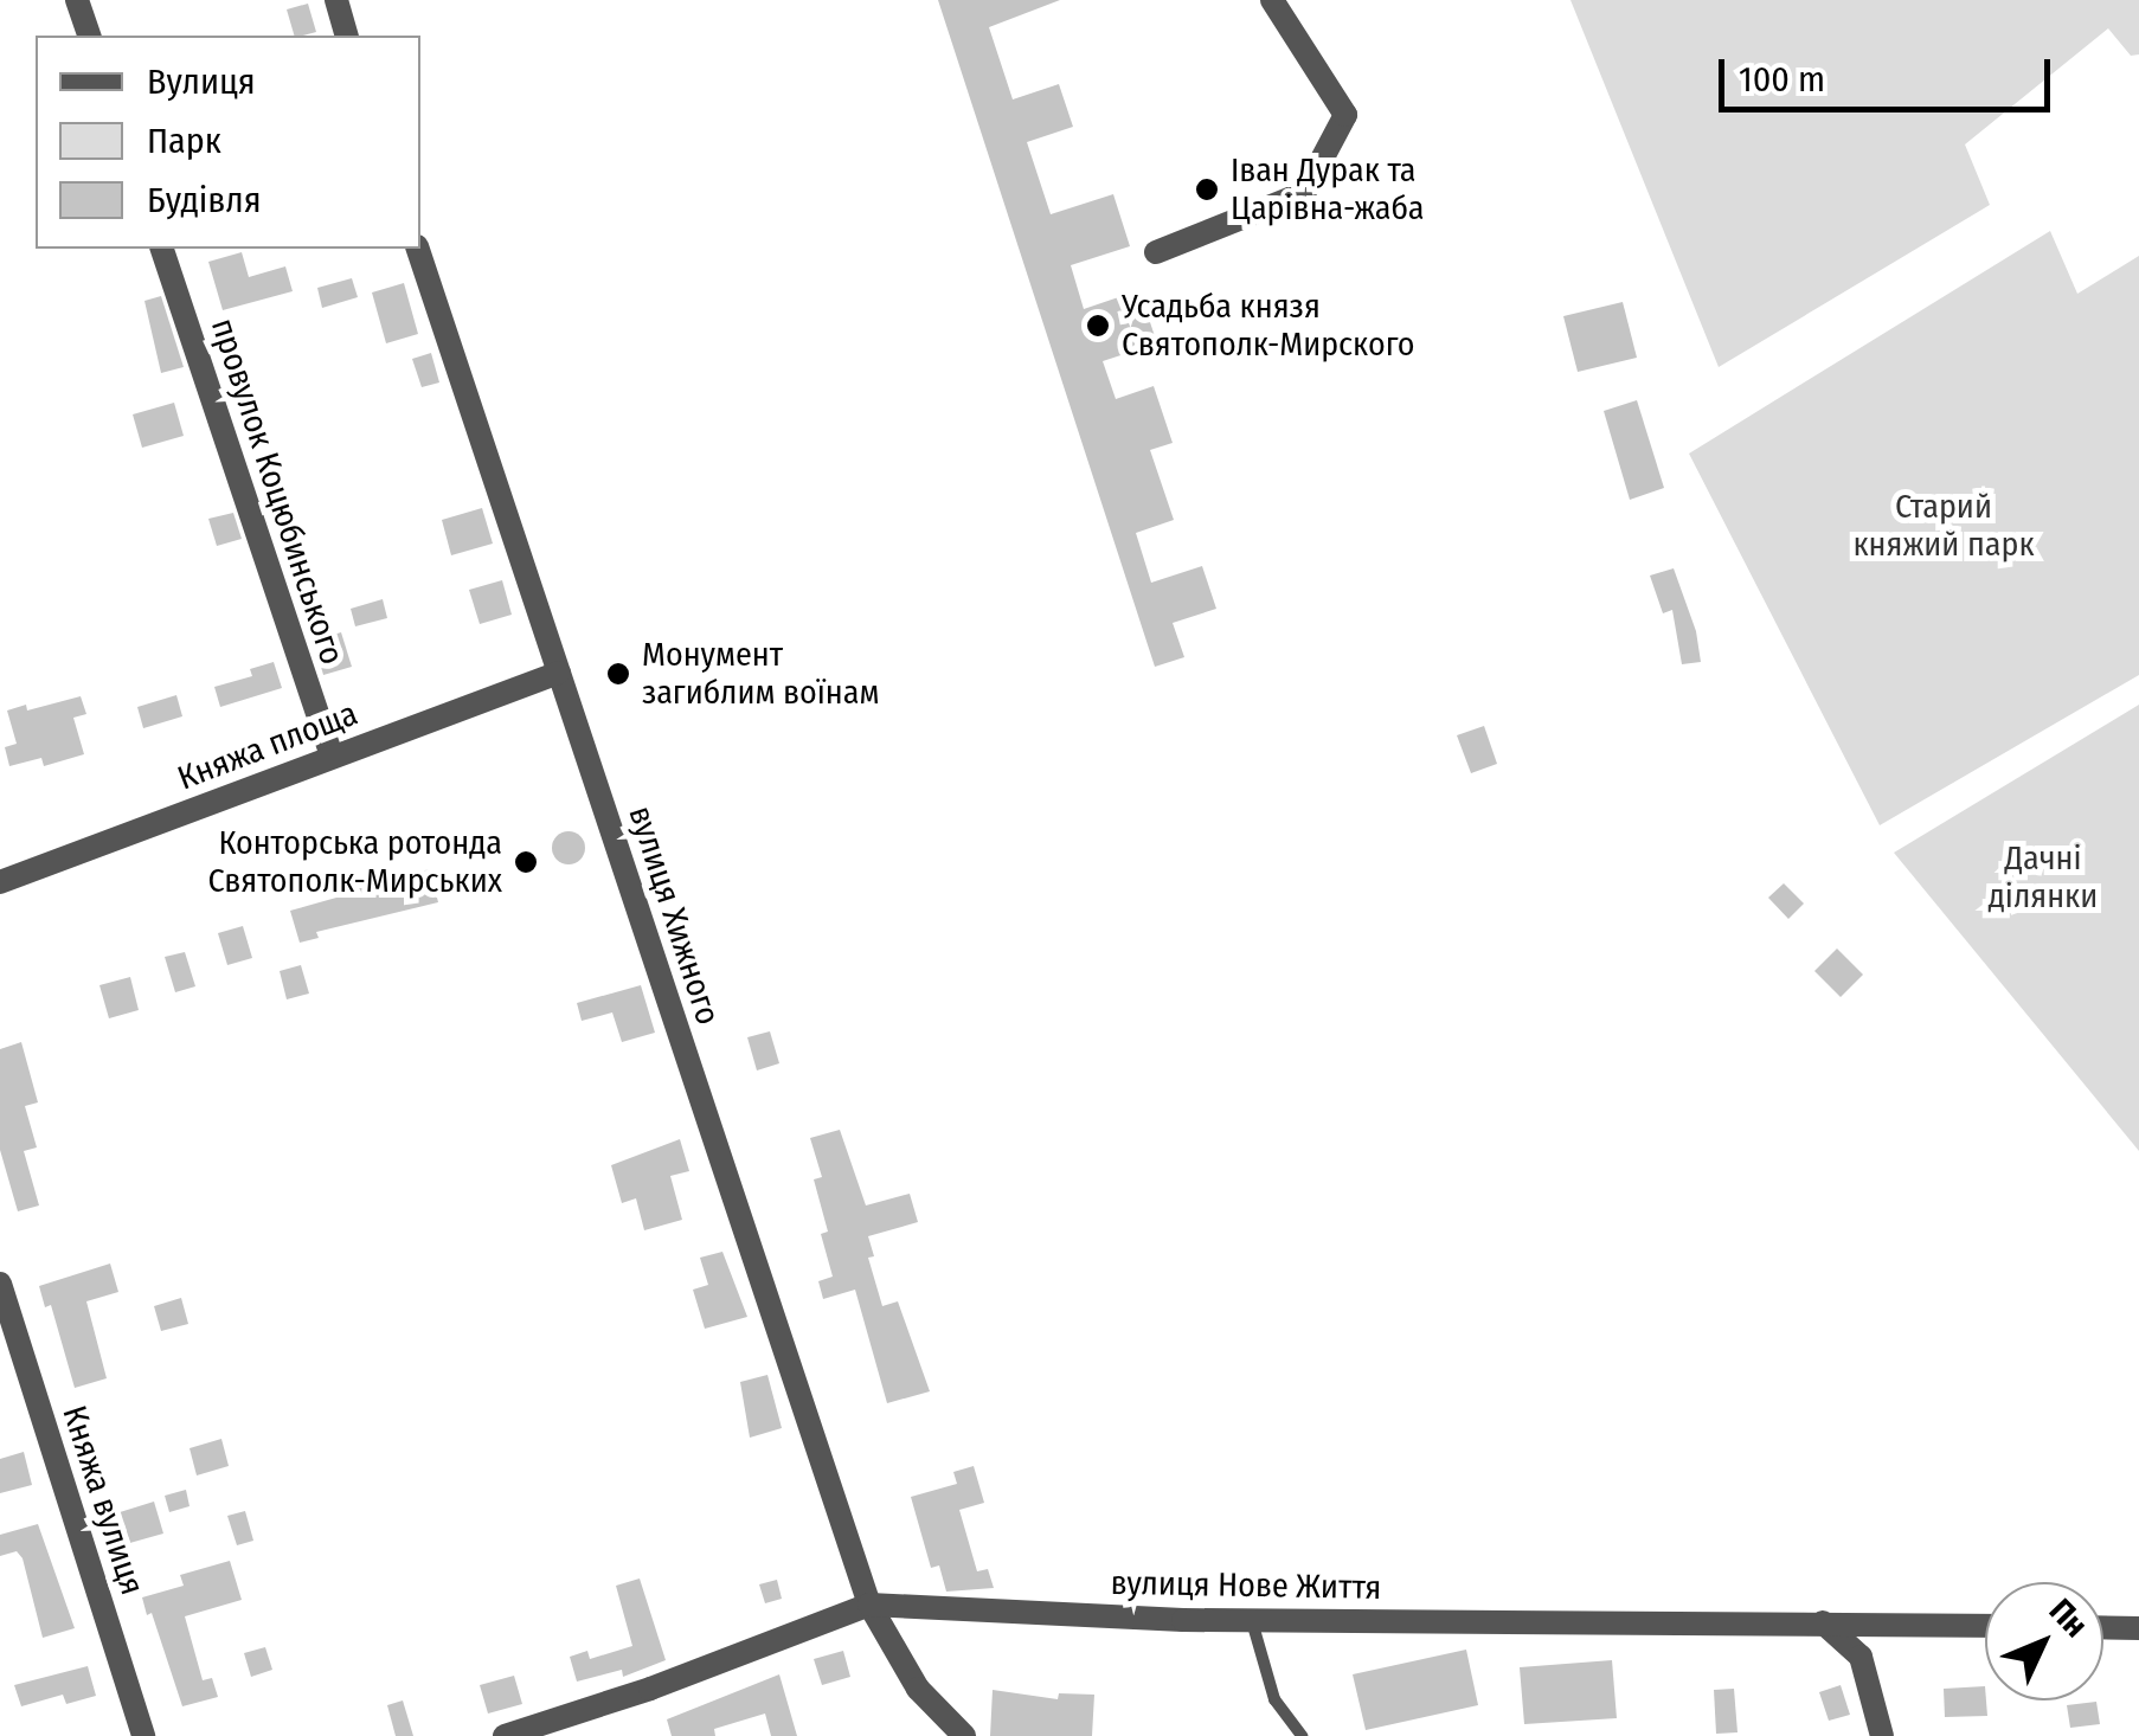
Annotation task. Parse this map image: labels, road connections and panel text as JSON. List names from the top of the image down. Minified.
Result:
{"streets":{"street":["провулок Коцюбинського","Княжа площа","вулиця Хижного","Княжа вулиця","вулиця Нове Життя"]},"crossings":[["провулок Коцюбинського","Княжа площа"],["Княжа площа","вулиця Хижного"],["вулиця Хижного","вулиця Нове Життя"]],"parks":["Старий княжий парк","Дачні ділянки"],"places":["Іван Дурак та Царівна-жаба","Усадьба князя Святополк-Мирского","Монумент загиблим воїнам","Конторська ротонда Святополк-Мирських"],"legend":["Вулиця","Парк","Будівля"],"scale_bar":"100 m","north":"top right"}
